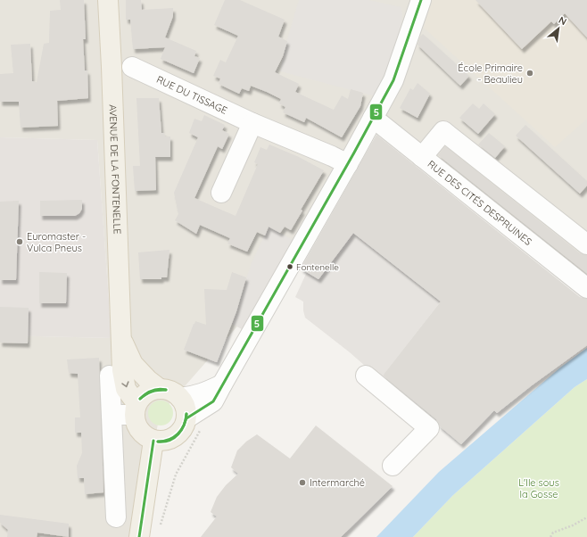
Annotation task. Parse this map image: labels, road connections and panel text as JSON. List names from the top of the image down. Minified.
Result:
{"streets":{"main road":["AVENUE DE LA FONTENELLE"],"street":["RUE DU TISSAGE","RUE DES CITÉS DESPRUINES"]},"parks":["L'Ile sous la Gosse"],"places":["École Primaire - Beaulieu","Euromaster - Vulca Pneus","Fontenelle","Intermarché"],"lines":["transit line 5"],"north":"top right"}
